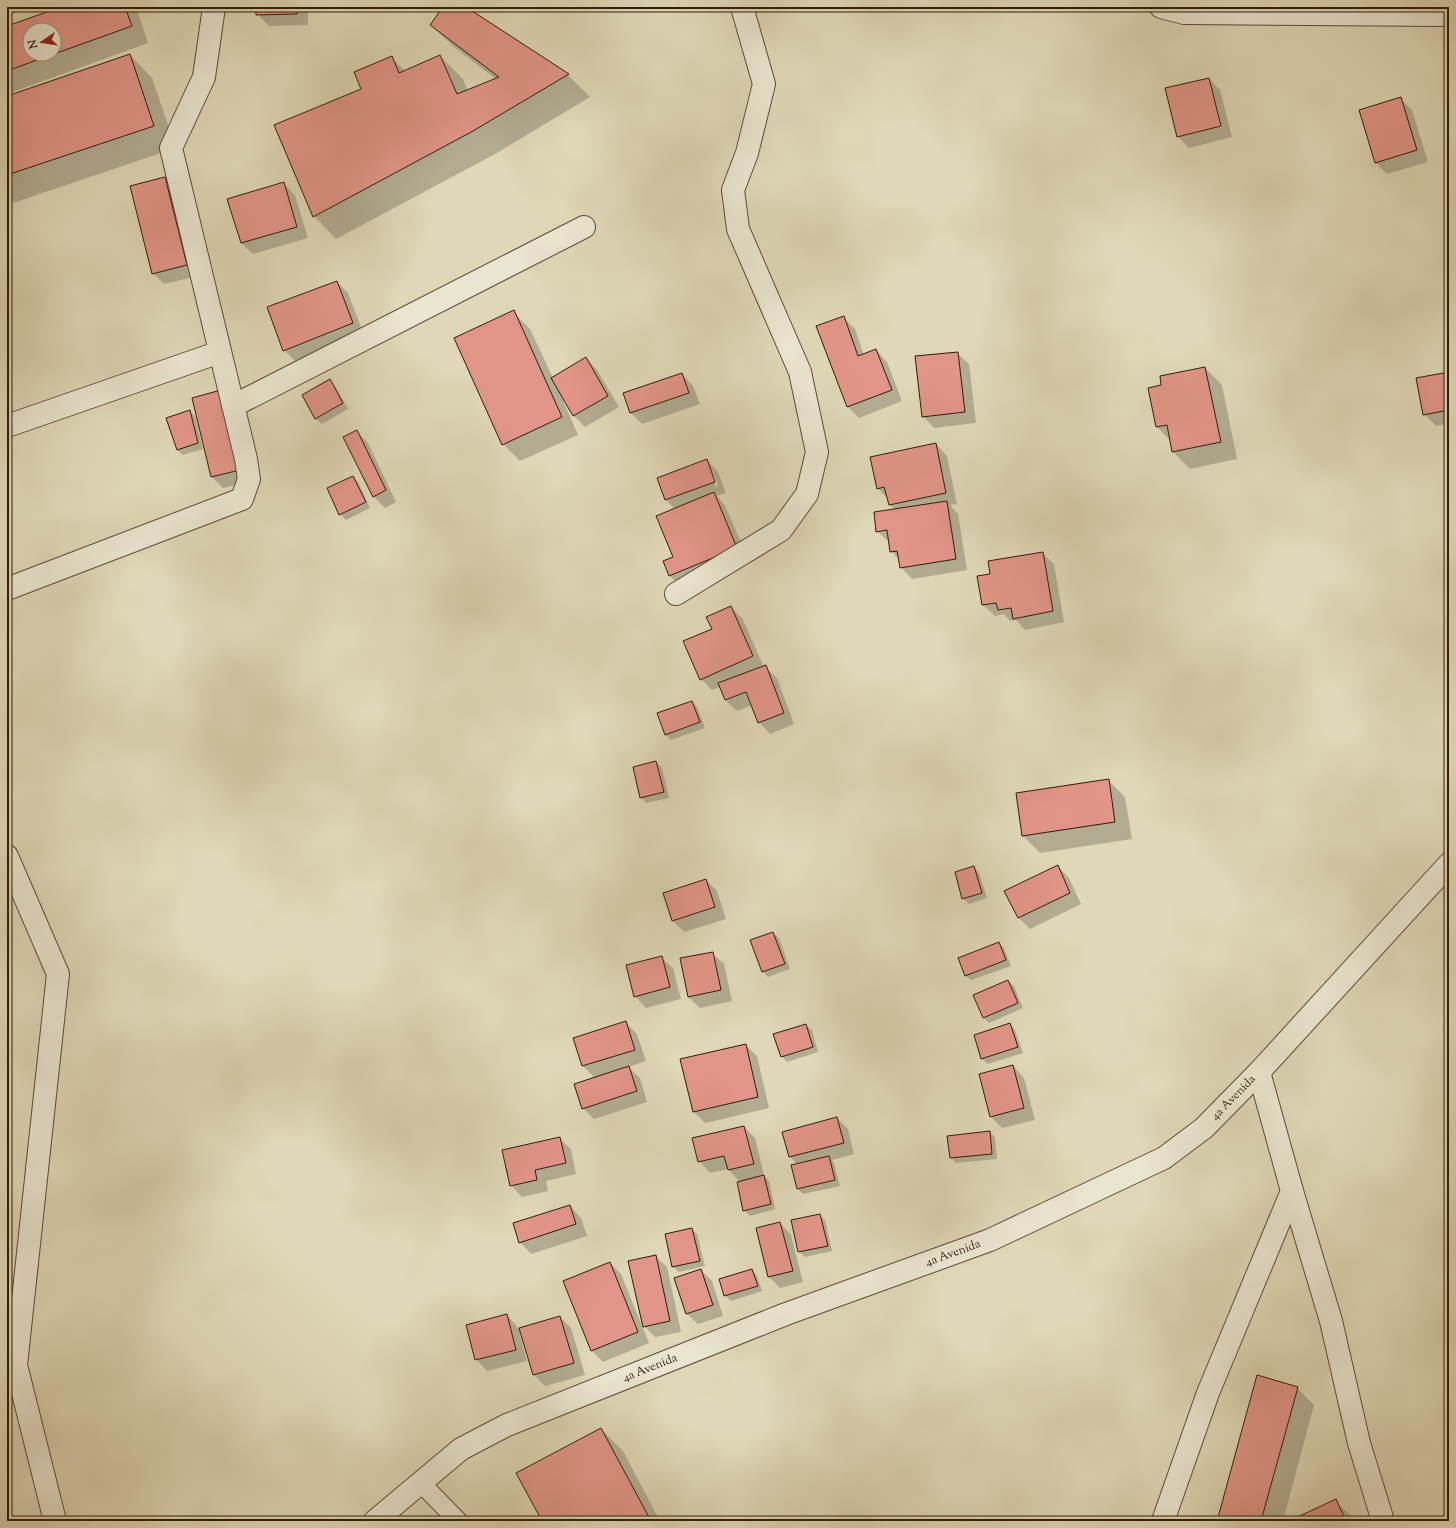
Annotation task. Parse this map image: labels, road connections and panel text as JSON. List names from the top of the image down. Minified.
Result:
{"streets":{"street":["4a Avenida"]},"north":"left"}
